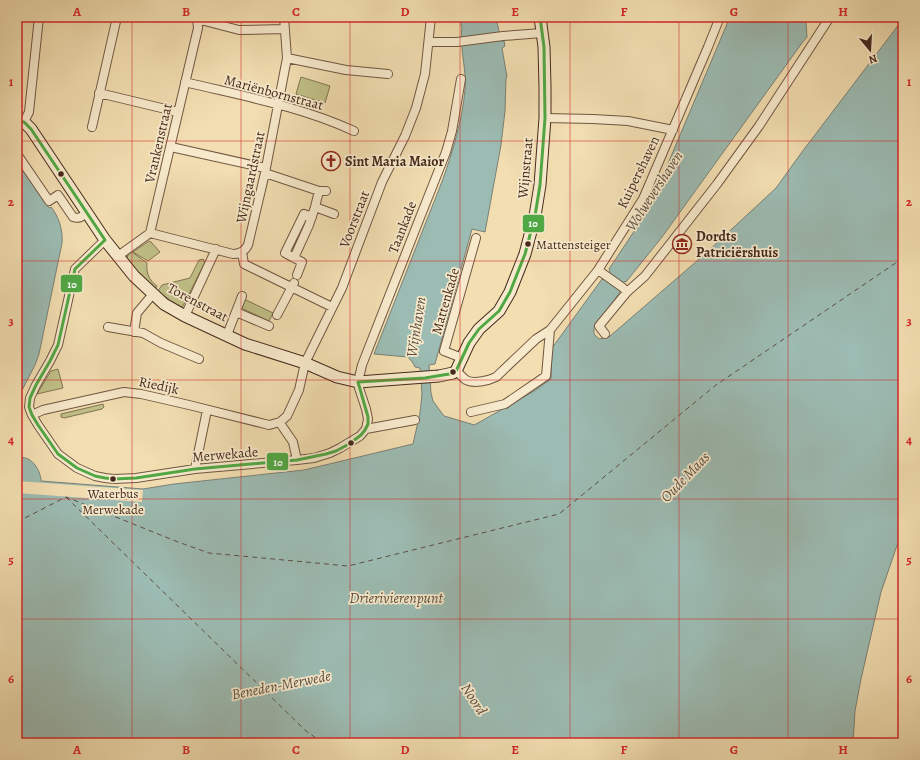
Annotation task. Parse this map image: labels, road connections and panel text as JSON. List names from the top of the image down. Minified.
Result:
{"streets":{"street":["Mariënbornstraat","Vrankenstraat","Wijnstraat","Kuipershaven","Wijngaardstraat","Voorstraat","Taankade","Mattenkade","Torenstraat","Riedijk","Merwekade"]},"crossings":[["Mariënbornstraat","Vrankenstraat"],["Mariënbornstraat","Wijngaardstraat"],["Wijnstraat","Kuipershaven"],["Wijnstraat","Mattenkade"],["Wijnstraat","Torenstraat"],["Kuipershaven","Torenstraat"],["Voorstraat","Torenstraat"],["Voorstraat","Riedijk"],["Taankade","Torenstraat"],["Riedijk","Merwekade"]],"water":["Wolwevershaven","Wijnhaven","Oude Maas","Drierivierenpunt","Beneden-Merwede","Noord"],"places":{"church":["Sint Maria Maior"],"other":["Mattensteiger","Waterbus Merwekade"],"museum":["Dordts Patriciërshuis"]},"lines":["transit line 10"],"north":"bottom","grid":{"columns":["A","B","C","D","E","F","G","H"],"rows":["1","2","3","4","5","6"]}}
